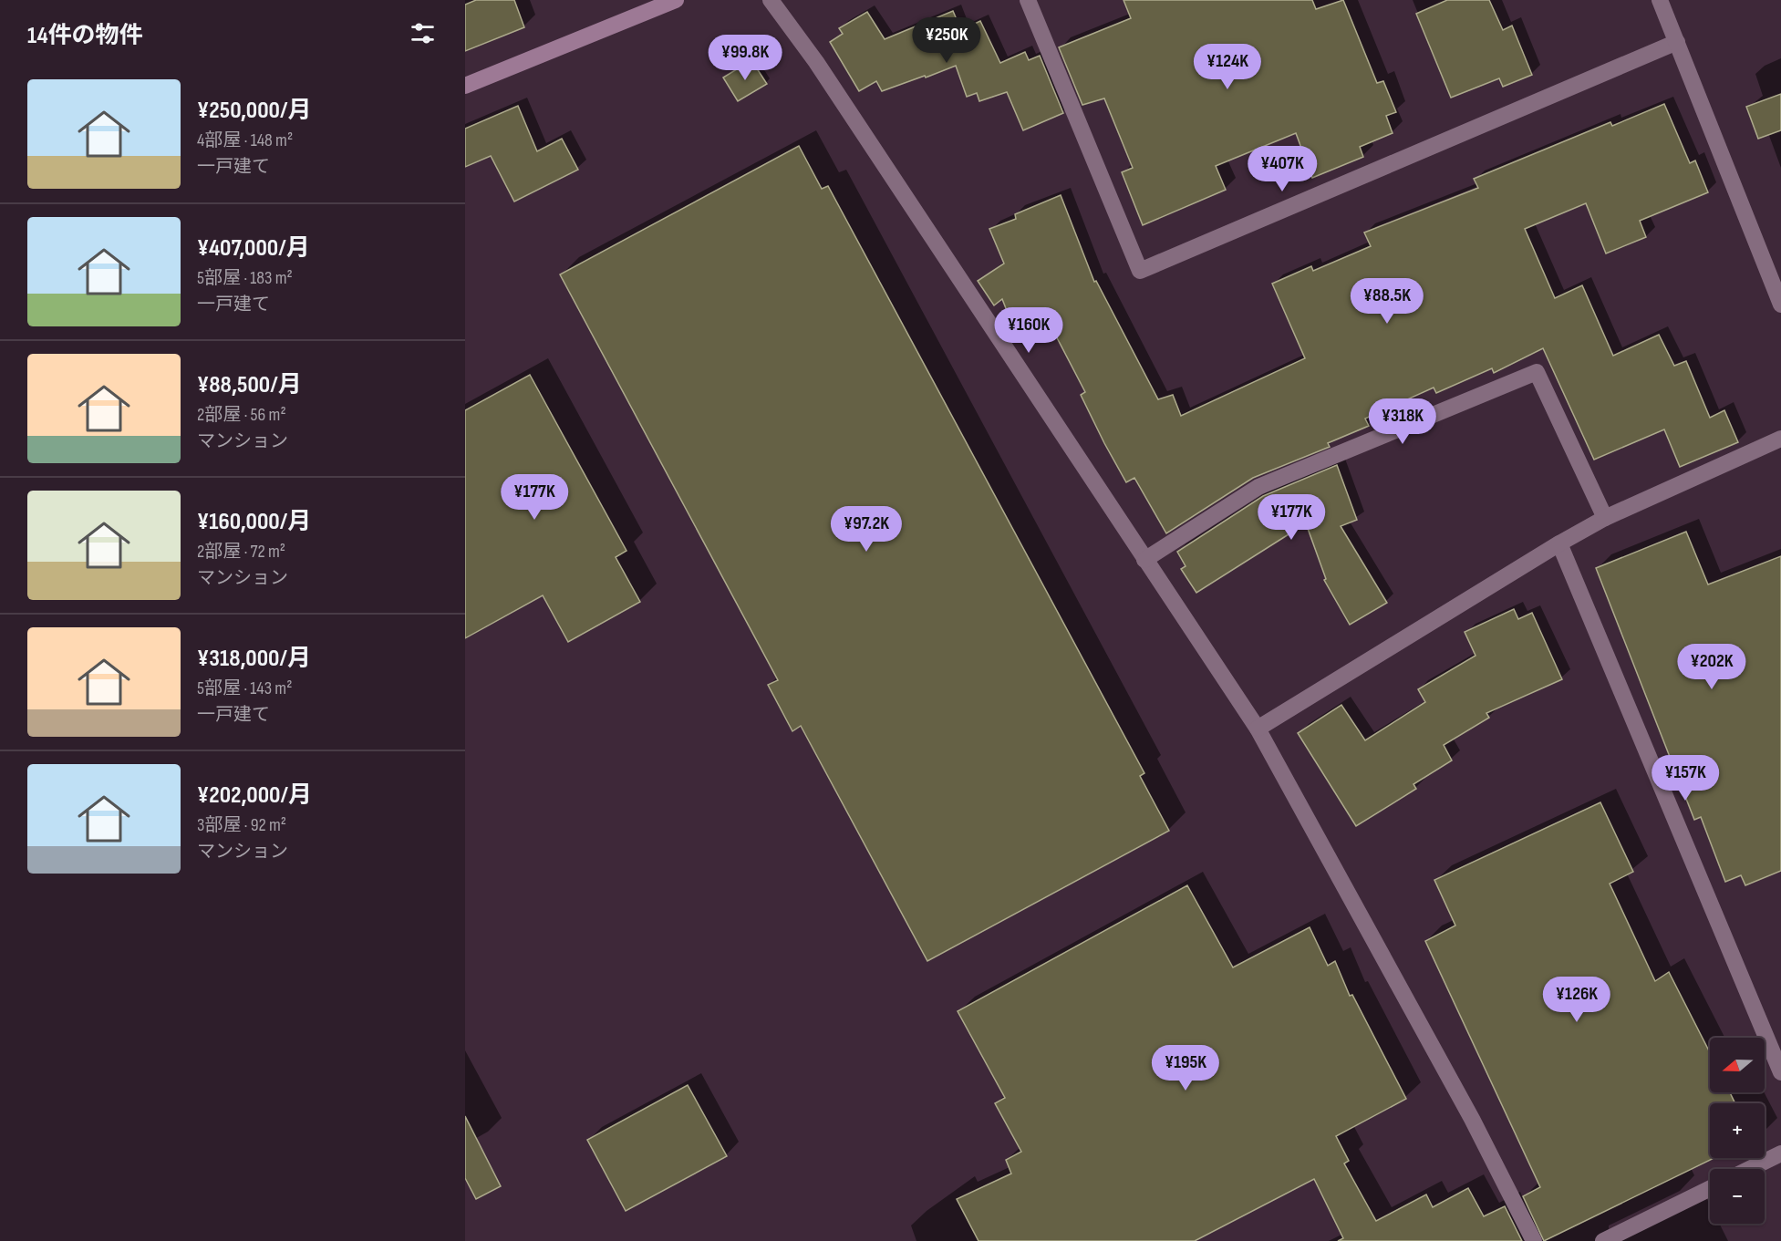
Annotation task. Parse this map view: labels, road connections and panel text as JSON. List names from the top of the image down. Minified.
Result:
{"north":"left","page":{"heading":"14件の物件","price":["¥250K","¥99.8K","¥124K","¥407K","¥88.5K","¥160K","¥318K","¥177K","¥177K","¥97.2K","¥202K","¥157K","¥126K","¥195K"],"list":[{"name":"¥250,000/月","note":"4部屋 · 148 m² · 一戸建て"},{"name":"¥407,000/月","note":"5部屋 · 183 m² · 一戸建て"},{"name":"¥88,500/月","note":"2部屋 · 56 m² · マンション"},{"name":"¥160,000/月","note":"2部屋 · 72 m² · マンション"},{"name":"¥318,000/月","note":"5部屋 · 143 m² · 一戸建て"},{"name":"¥202,000/月","note":"3部屋 · 92 m² · マンション"}],"map_buttons":["+","−"]}}
